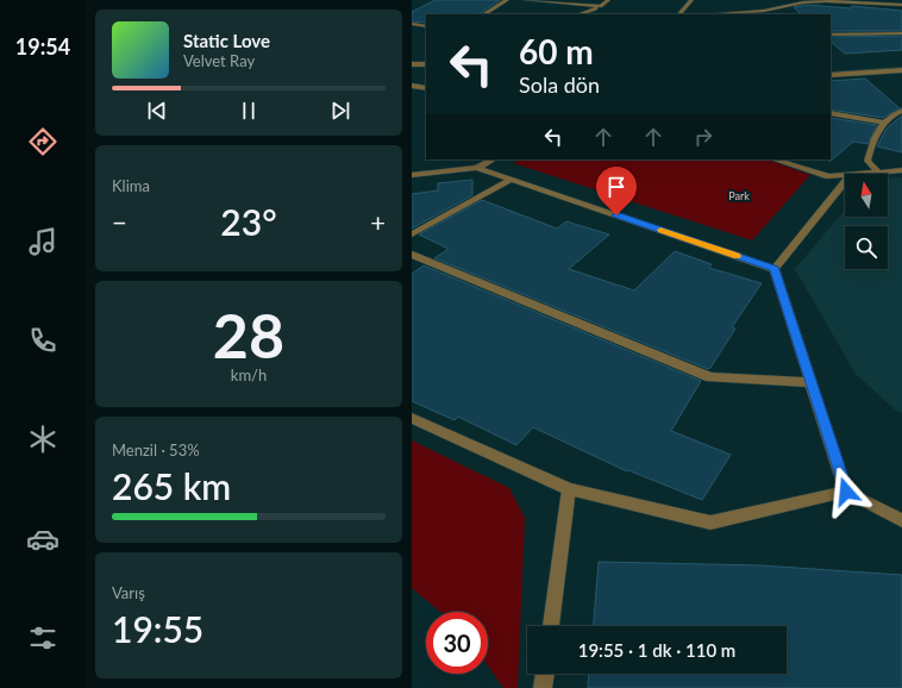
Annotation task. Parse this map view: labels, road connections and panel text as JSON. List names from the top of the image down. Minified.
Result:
{"parks":["Park"],"north":"top","page":{"tabs":"19:54","turn":["60 m","Sola dön"],"song":["Static Love","Velvet Ray"],"tile":["Klima",["28","km/h"],["Menzil · 53%","265 km"],["Varış","19:55"]],"heat":["−","23°","+"],"limit":"30","trip":"19:55 · 1 dk · 110 m"}}
